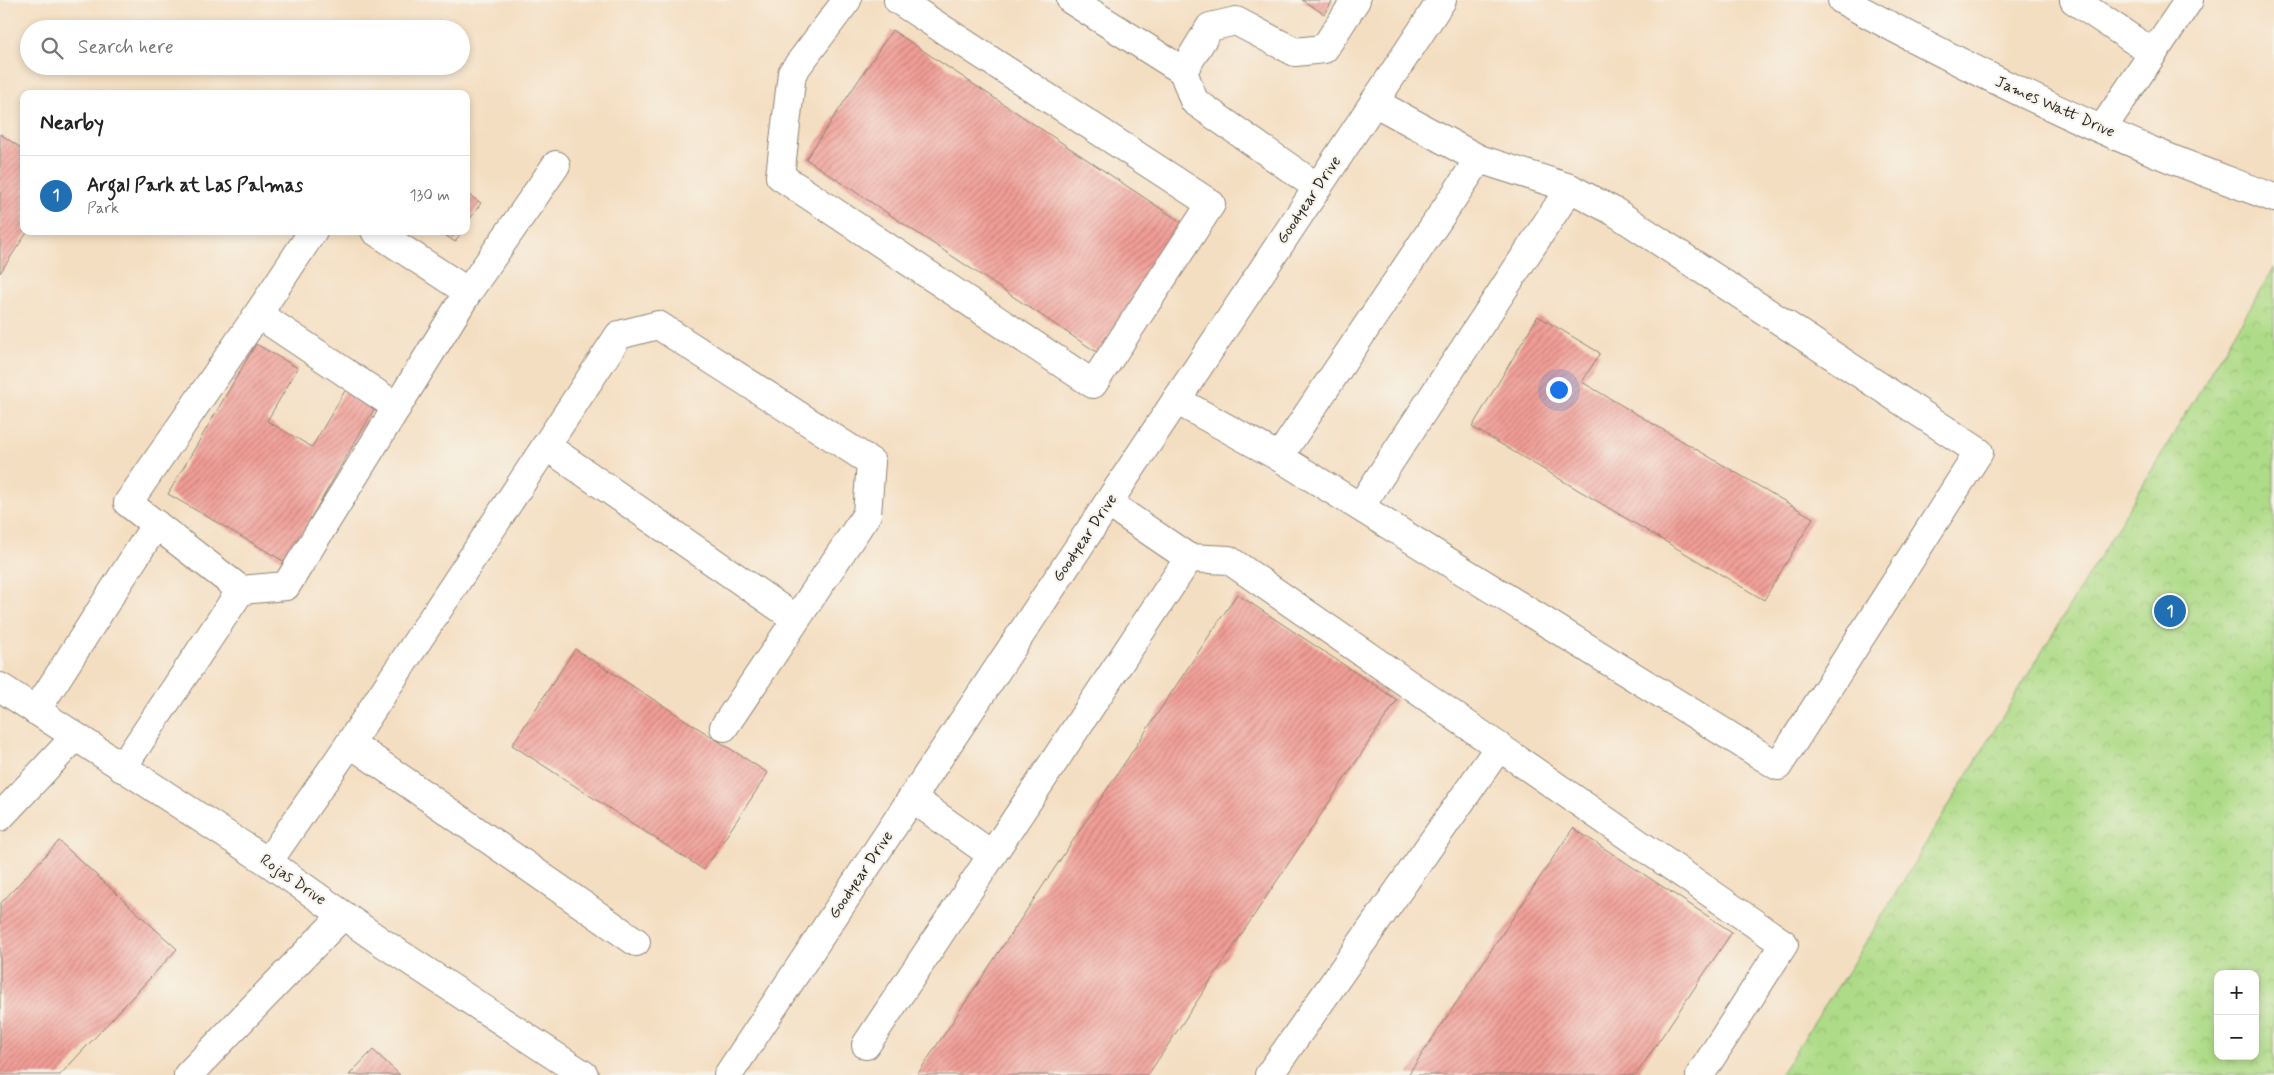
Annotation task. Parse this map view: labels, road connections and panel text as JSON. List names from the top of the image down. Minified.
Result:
{"streets":{"street":["James Watt Drive","Goodyear Drive","Rojas Drive"]},"page":{"search":"Search here","heading":"Nearby","list":[{"mark":"1","name":"Argal Park at Las Palmas","note":"Park","value":"130 m"}],"pins":"1","map_buttons":["+","−"]}}
